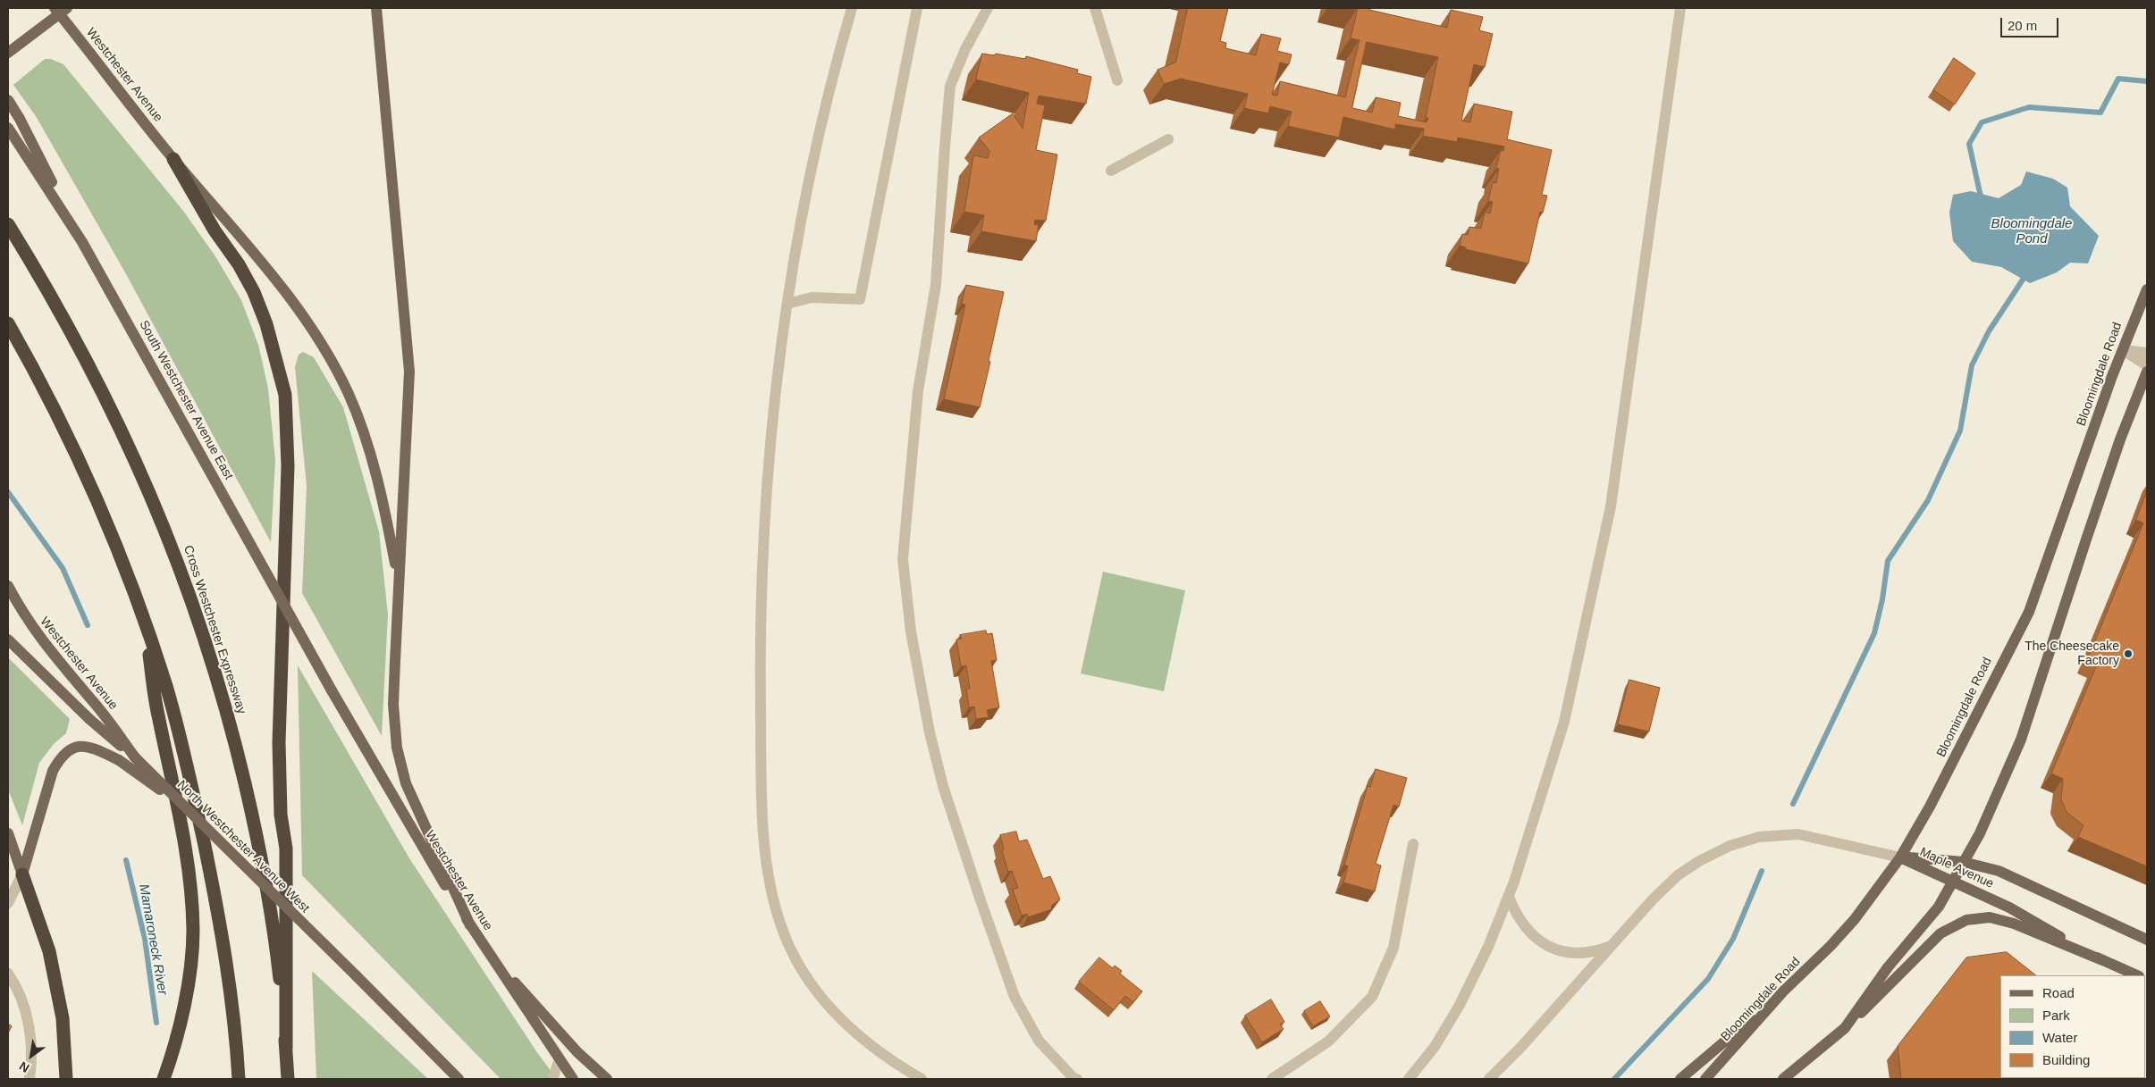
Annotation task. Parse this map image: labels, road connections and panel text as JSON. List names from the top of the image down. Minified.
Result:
{"streets":{"highway":["Cross Westchester Expressway"],"main road":["Westchester Avenue","Bloomingdale Road","South Westchester Avenue East","North Westchester Avenue West","Maple Avenue"]},"crossings":[["Westchester Avenue","South Westchester Avenue East"],["Westchester Avenue","North Westchester Avenue West"],["Bloomingdale Road","Maple Avenue"]],"water":["Bloomingdale Pond","Mamaroneck River"],"places":["The Cheesecake Factory"],"legend":["Road","Park","Water","Building"],"scale_bar":"20 m","north":"bottom left"}
